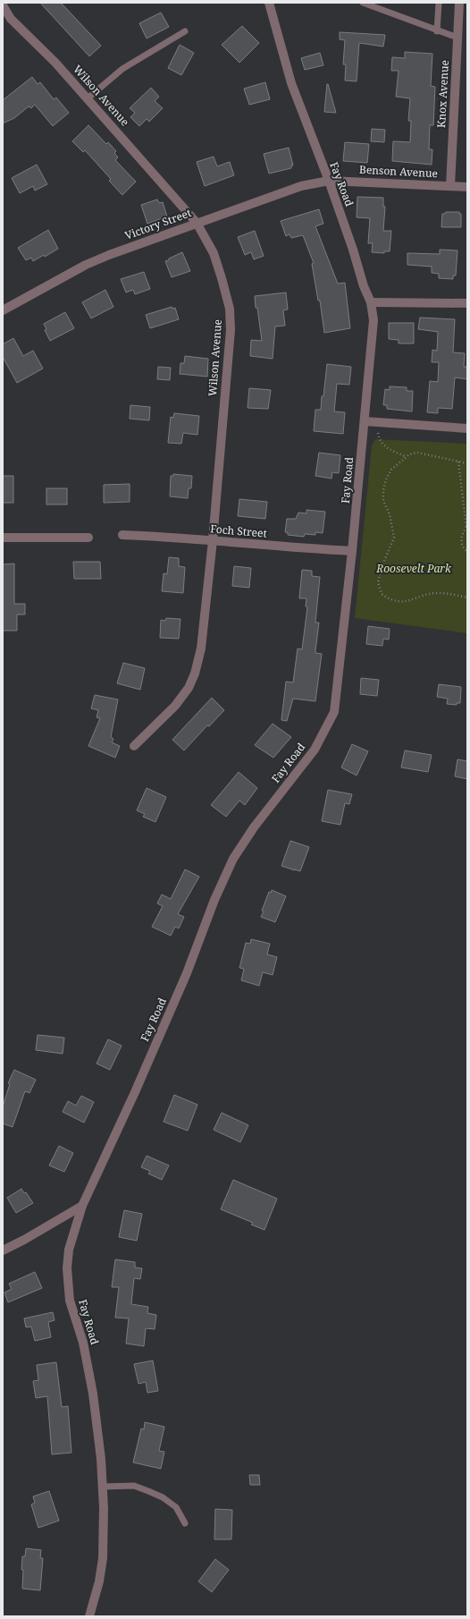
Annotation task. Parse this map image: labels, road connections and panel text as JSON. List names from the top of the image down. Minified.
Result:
{"streets":{"street":["Knox Avenue","Wilson Avenue","Benson Avenue","Fay Road","Victory Street","Foch Street"]},"crossings":[["Knox Avenue","Benson Avenue"],["Wilson Avenue","Victory Street"],["Wilson Avenue","Foch Street"],["Benson Avenue","Fay Road"],["Benson Avenue","Victory Street"],["Fay Road","Victory Street"],["Fay Road","Foch Street"]],"parks":["Roosevelt Park"]}
